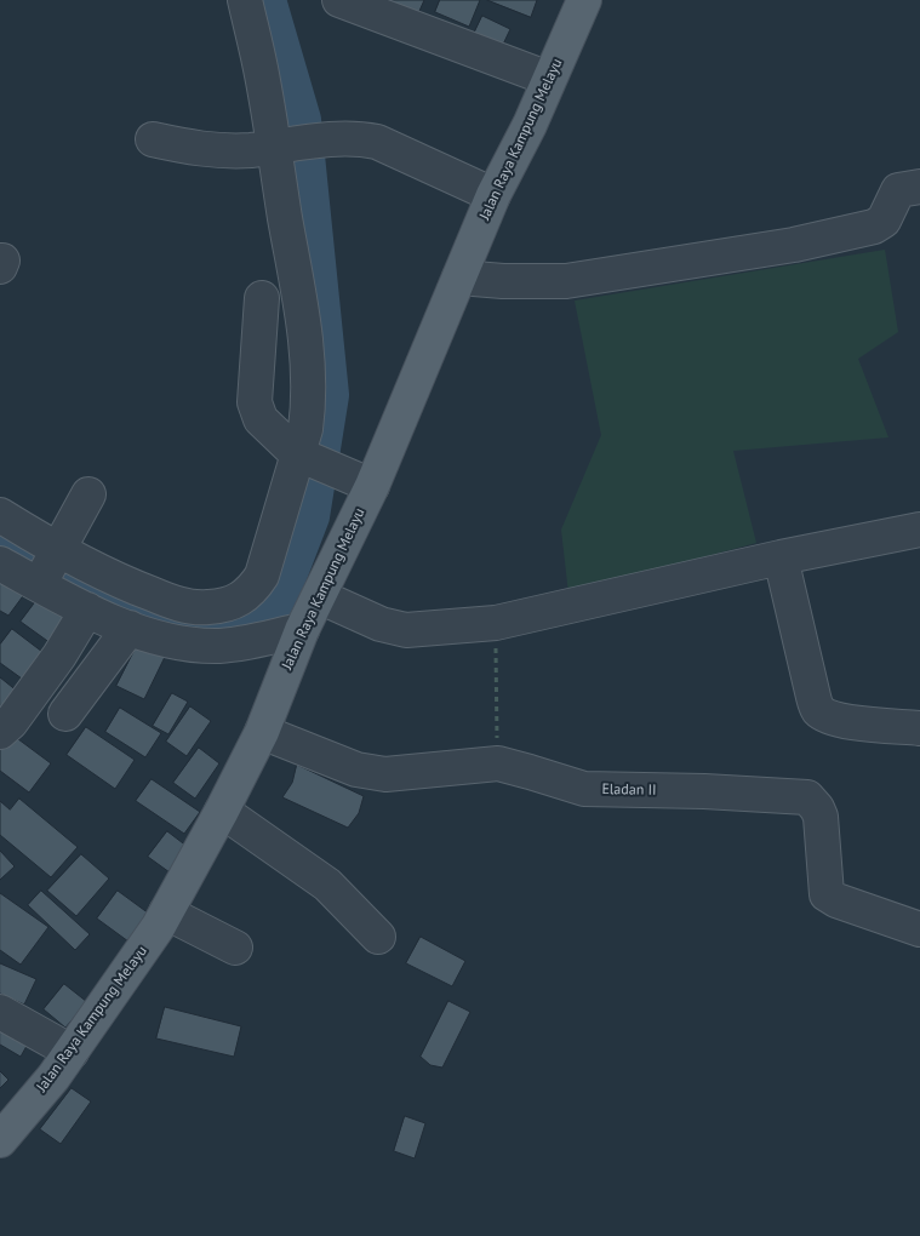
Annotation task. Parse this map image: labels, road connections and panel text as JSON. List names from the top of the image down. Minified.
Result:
{"streets":{"main road":["Jalan Raya Kampung Melayu"],"street":["Eladan II"]},"crossings":[["Jalan Raya Kampung Melayu","Eladan II"]]}
